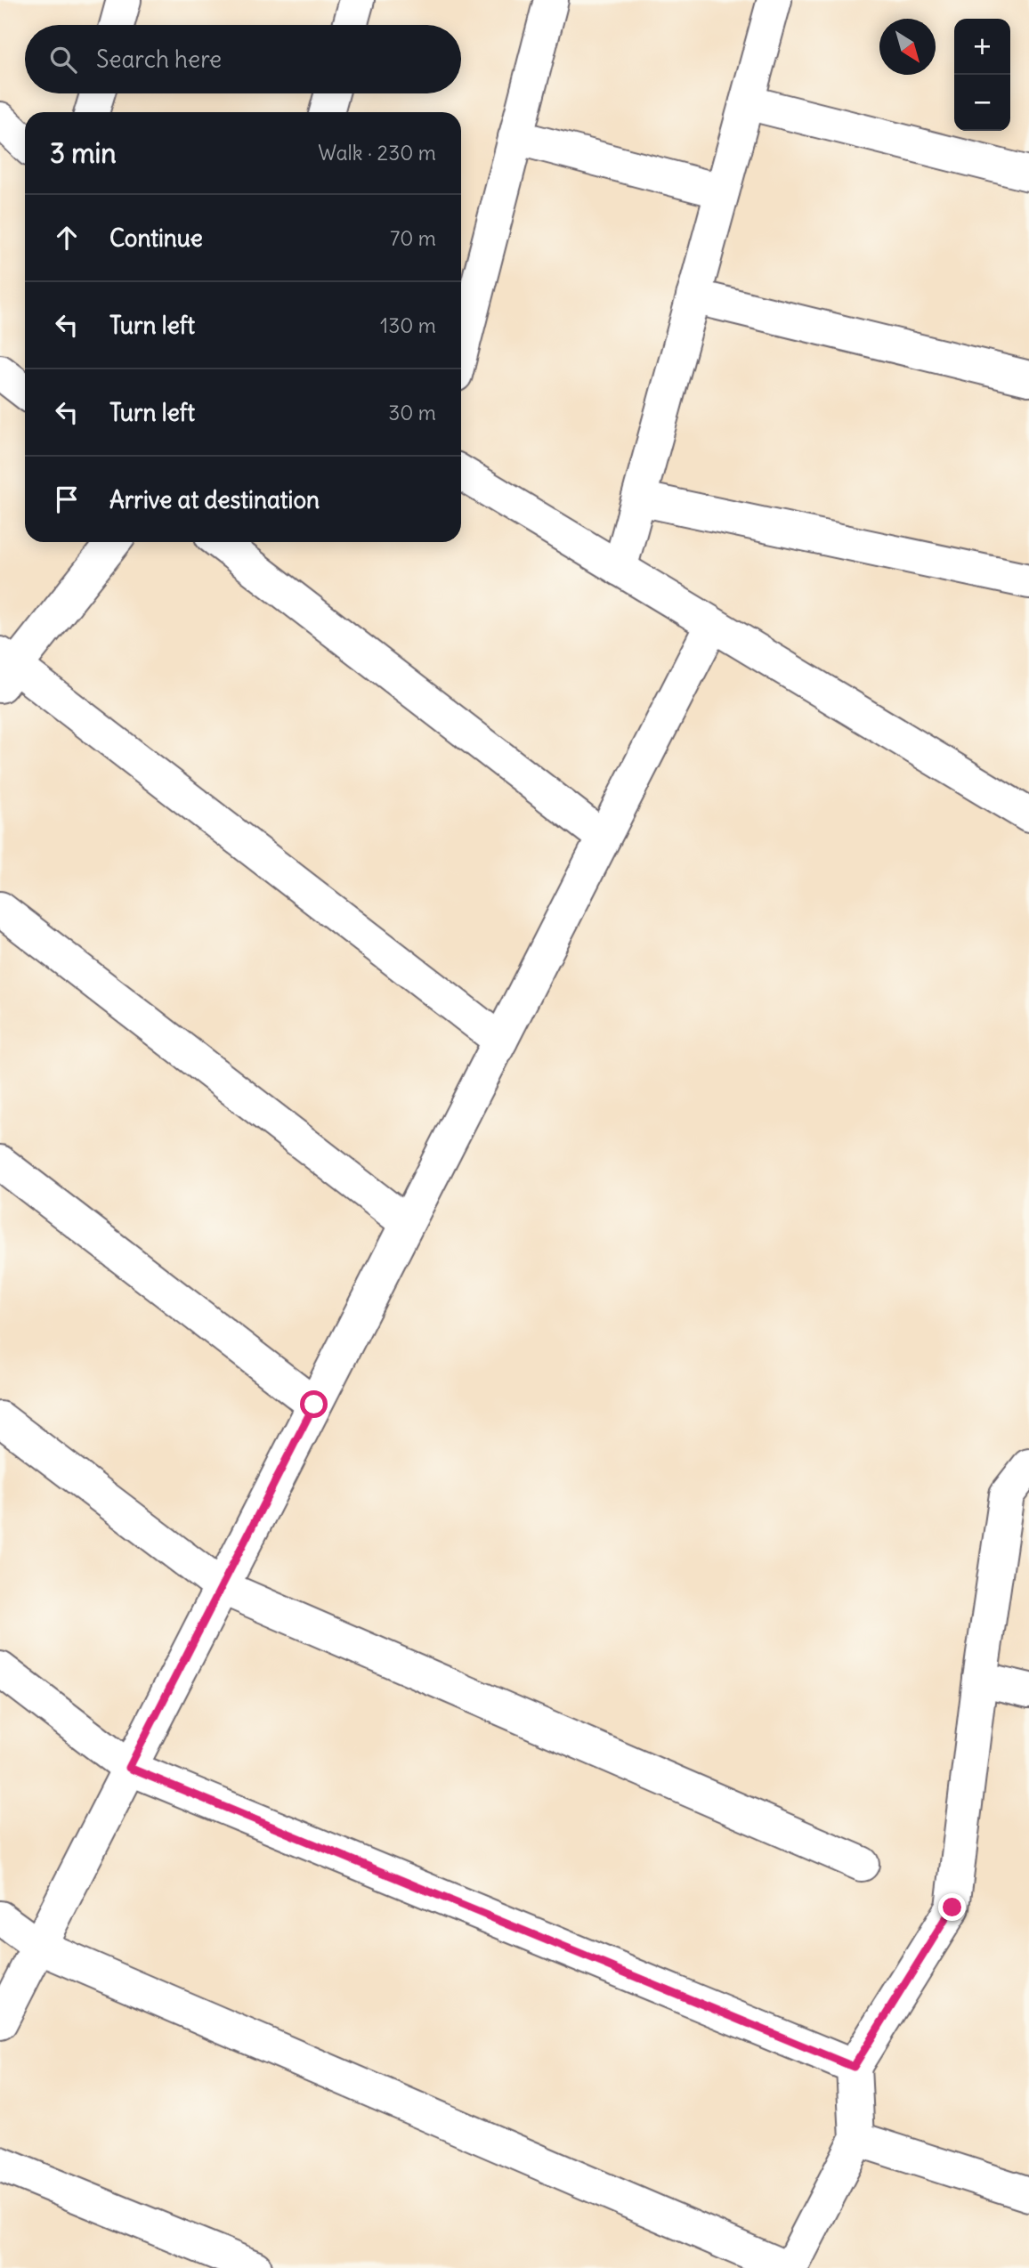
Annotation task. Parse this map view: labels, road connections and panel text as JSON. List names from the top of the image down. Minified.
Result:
{"north":"bottom right","page":{"map_buttons":["+","−"],"search":"Search here","heading":["3 min","Walk · 230 m"],"list":[["Continue","70 m"],["Turn left","130 m"],["Turn left","30 m"],"Arrive at destination"]}}
